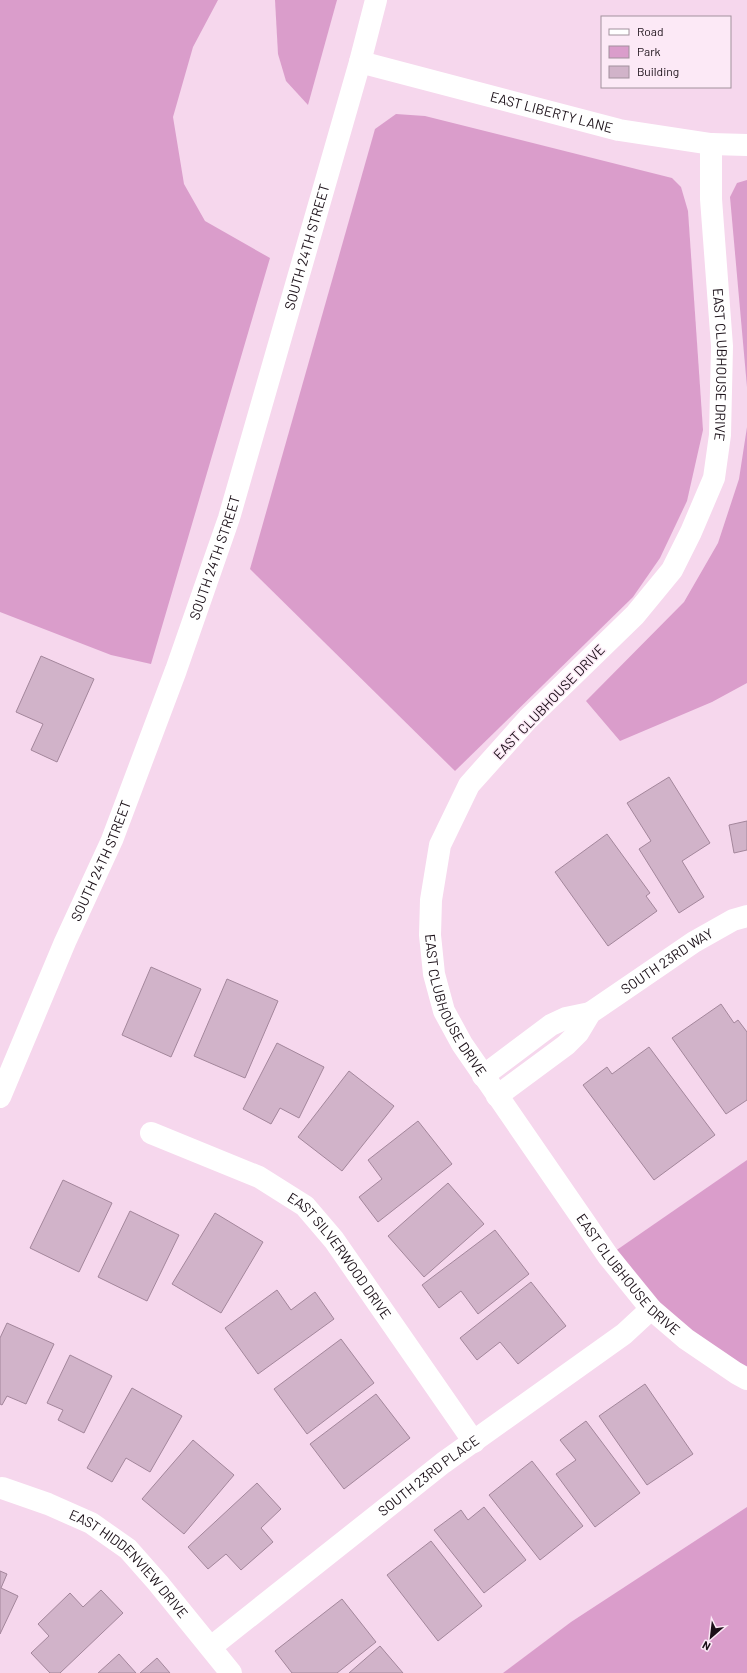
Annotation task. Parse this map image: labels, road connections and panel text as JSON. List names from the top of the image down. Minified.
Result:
{"streets":{"street":["EAST LIBERTY LANE","SOUTH 24TH STREET","EAST CLUBHOUSE DRIVE","SOUTH 23RD WAY","EAST SILVERWOOD DRIVE","SOUTH 23RD PLACE","EAST HIDDENVIEW DRIVE"]},"crossings":[["EAST LIBERTY LANE","SOUTH 24TH STREET"],["EAST LIBERTY LANE","EAST CLUBHOUSE DRIVE"],["EAST CLUBHOUSE DRIVE","SOUTH 23RD WAY"],["EAST CLUBHOUSE DRIVE","SOUTH 23RD PLACE"],["EAST SILVERWOOD DRIVE","SOUTH 23RD PLACE"],["SOUTH 23RD PLACE","EAST HIDDENVIEW DRIVE"]],"legend":["Road","Park","Building"],"north":"bottom left"}
